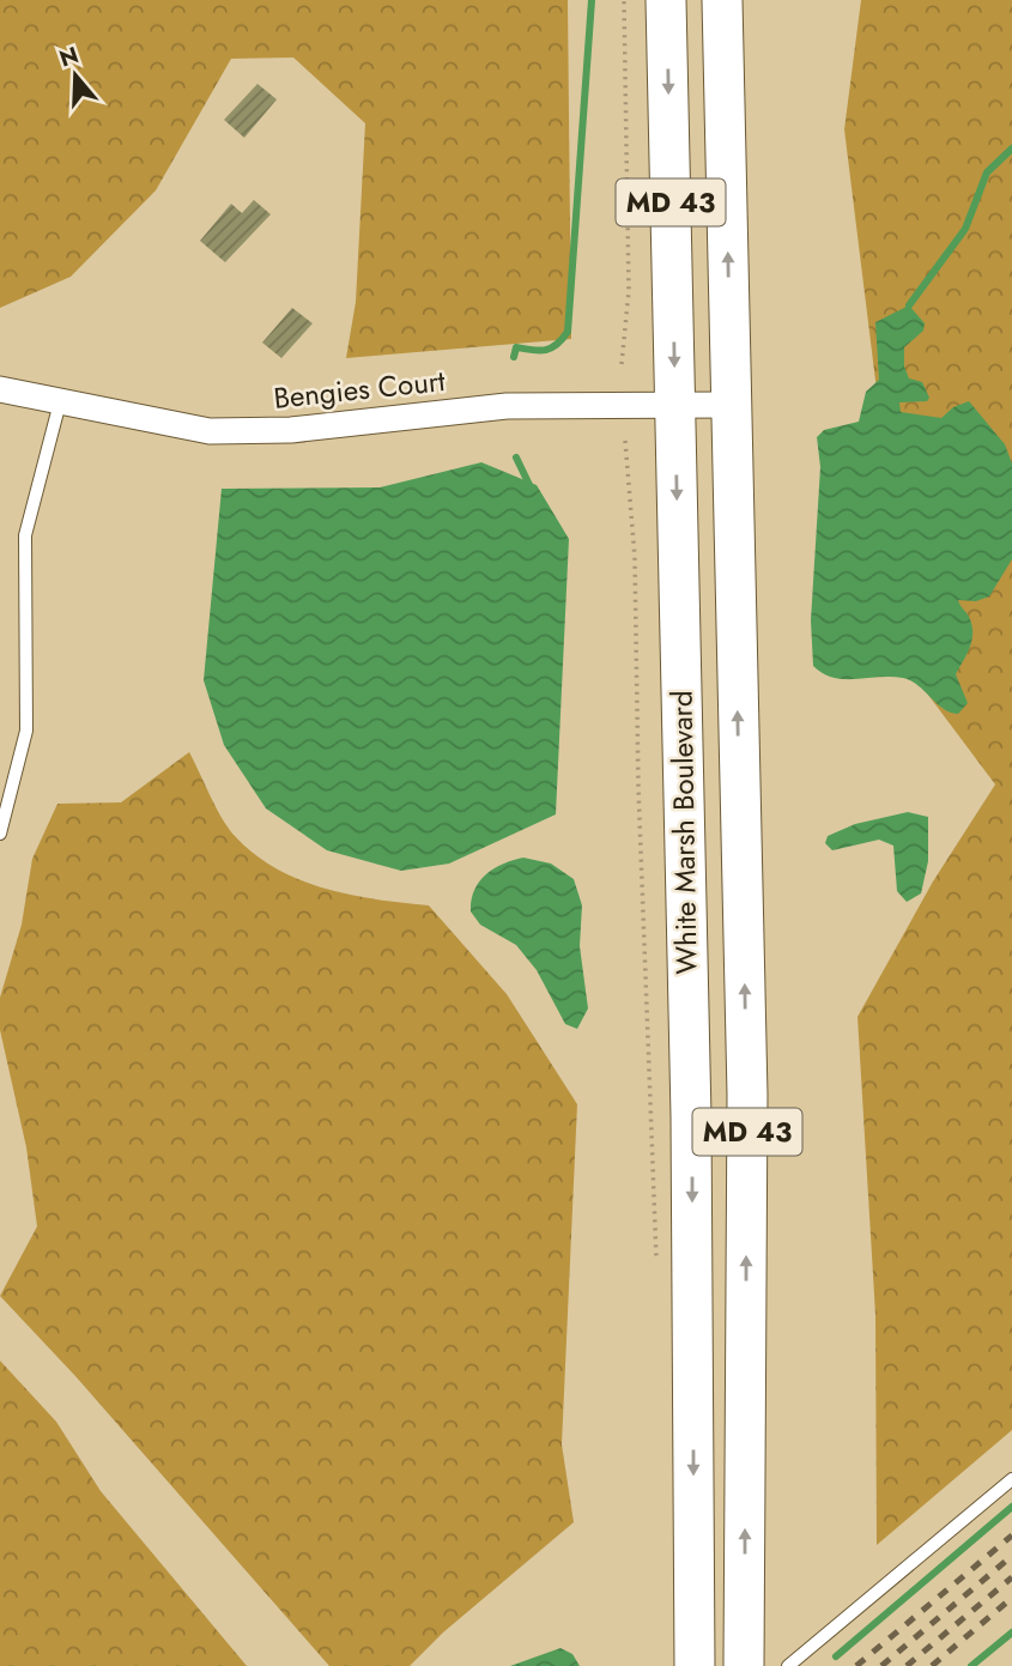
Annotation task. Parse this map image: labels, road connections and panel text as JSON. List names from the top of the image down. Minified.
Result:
{"streets":{"main road":["MD 43","White Marsh Boulevard"],"street":["Bengies Court"]},"crossings":[["Bengies Court","White Marsh Boulevard"]],"north":"top"}
